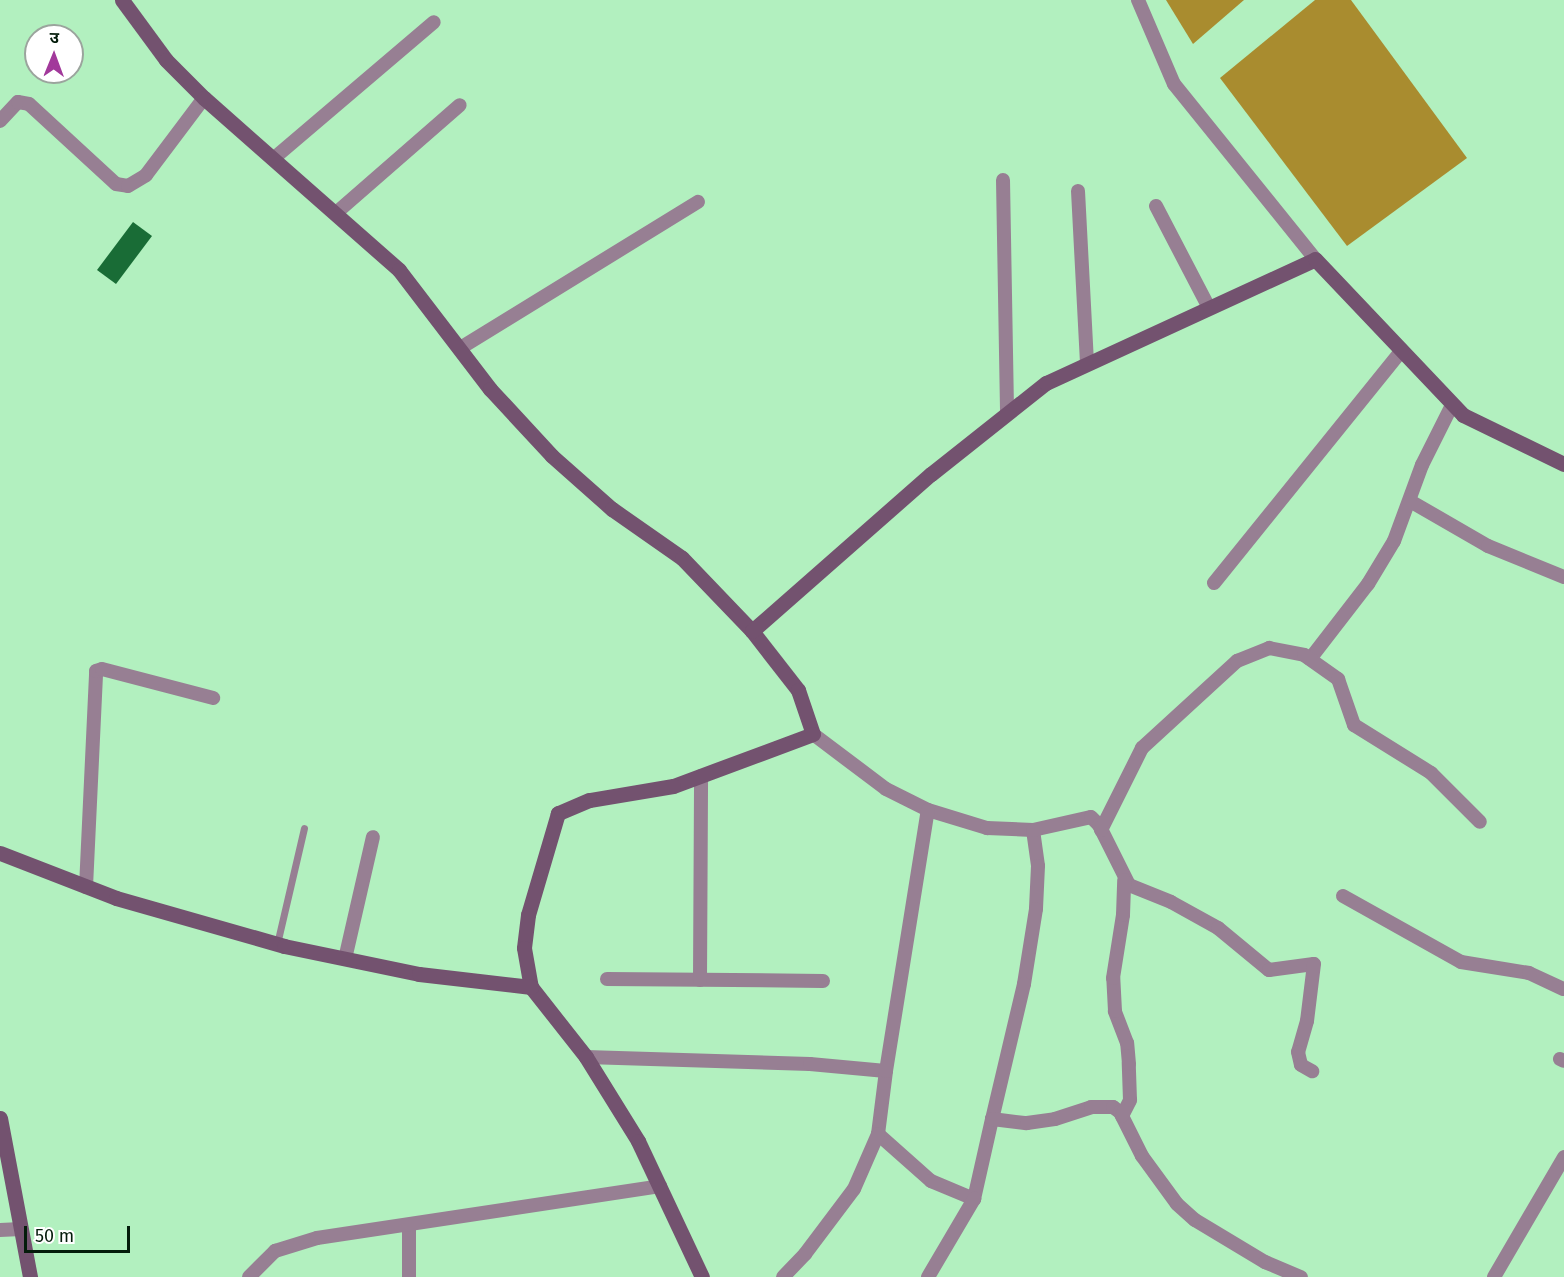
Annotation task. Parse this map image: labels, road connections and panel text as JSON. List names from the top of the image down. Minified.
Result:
{"scale_bar":"50 m","north":"top"}
